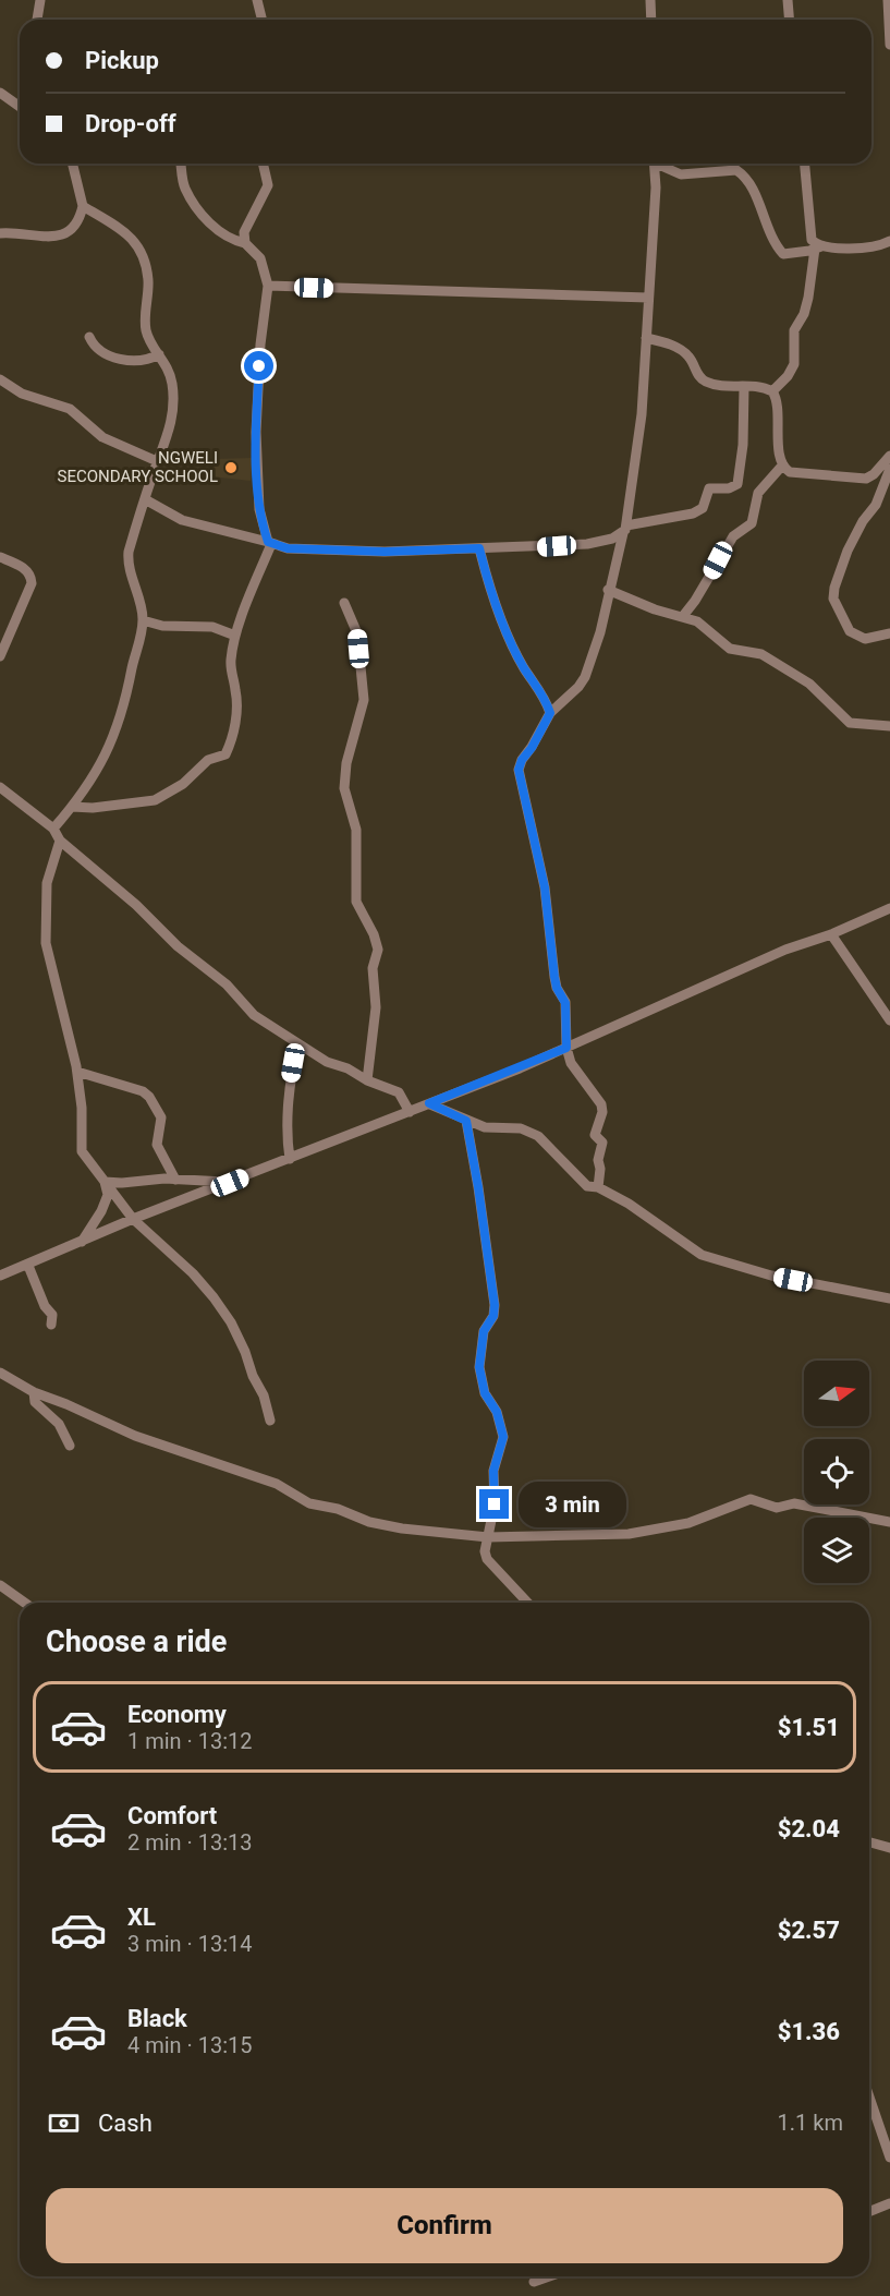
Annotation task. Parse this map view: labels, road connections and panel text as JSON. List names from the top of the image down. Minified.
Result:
{"places":["NGWELI SECONDARY SCHOOL"],"north":"right","page":{"banner":["Pickup","Drop-off"],"bubble":"3 min","heading":"Choose a ride","list":[{"name":"Economy","note":"1 min · 13:12","value":"$1.51"},{"name":"Comfort","note":"2 min · 13:13","value":"$2.04"},{"name":"XL","note":"3 min · 13:14","value":"$2.57"},{"name":"Black","note":"4 min · 13:15","value":"$1.36"}],"pay":["Cash","1.1 km"],"buttons":"Confirm"}}
